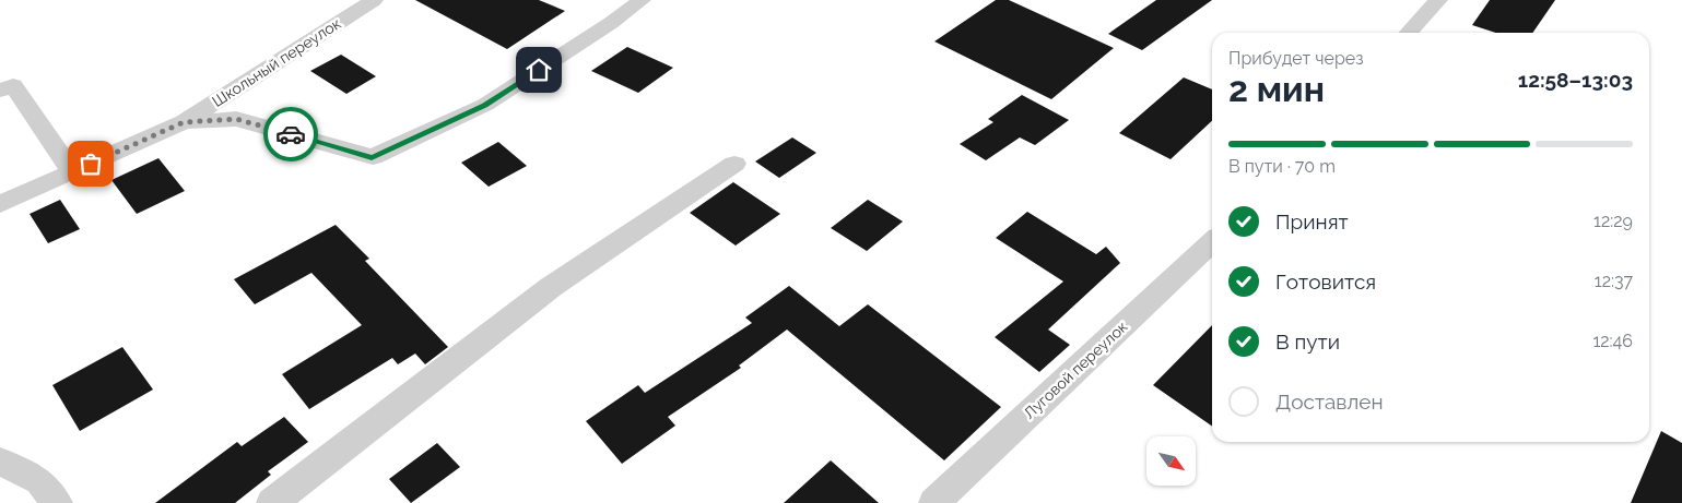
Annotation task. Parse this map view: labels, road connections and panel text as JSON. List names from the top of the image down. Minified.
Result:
{"streets":{"street":["Школьный переулок","Луговой переулок"]},"north":"bottom right","page":{"heading":["2 мин","Прибудет через","12:58–13:03"],"bar":"В пути · 70 m","list":[["Принят","12:29"],["Готовится","12:37"],["В пути","12:46"],"Доставлен"]}}
